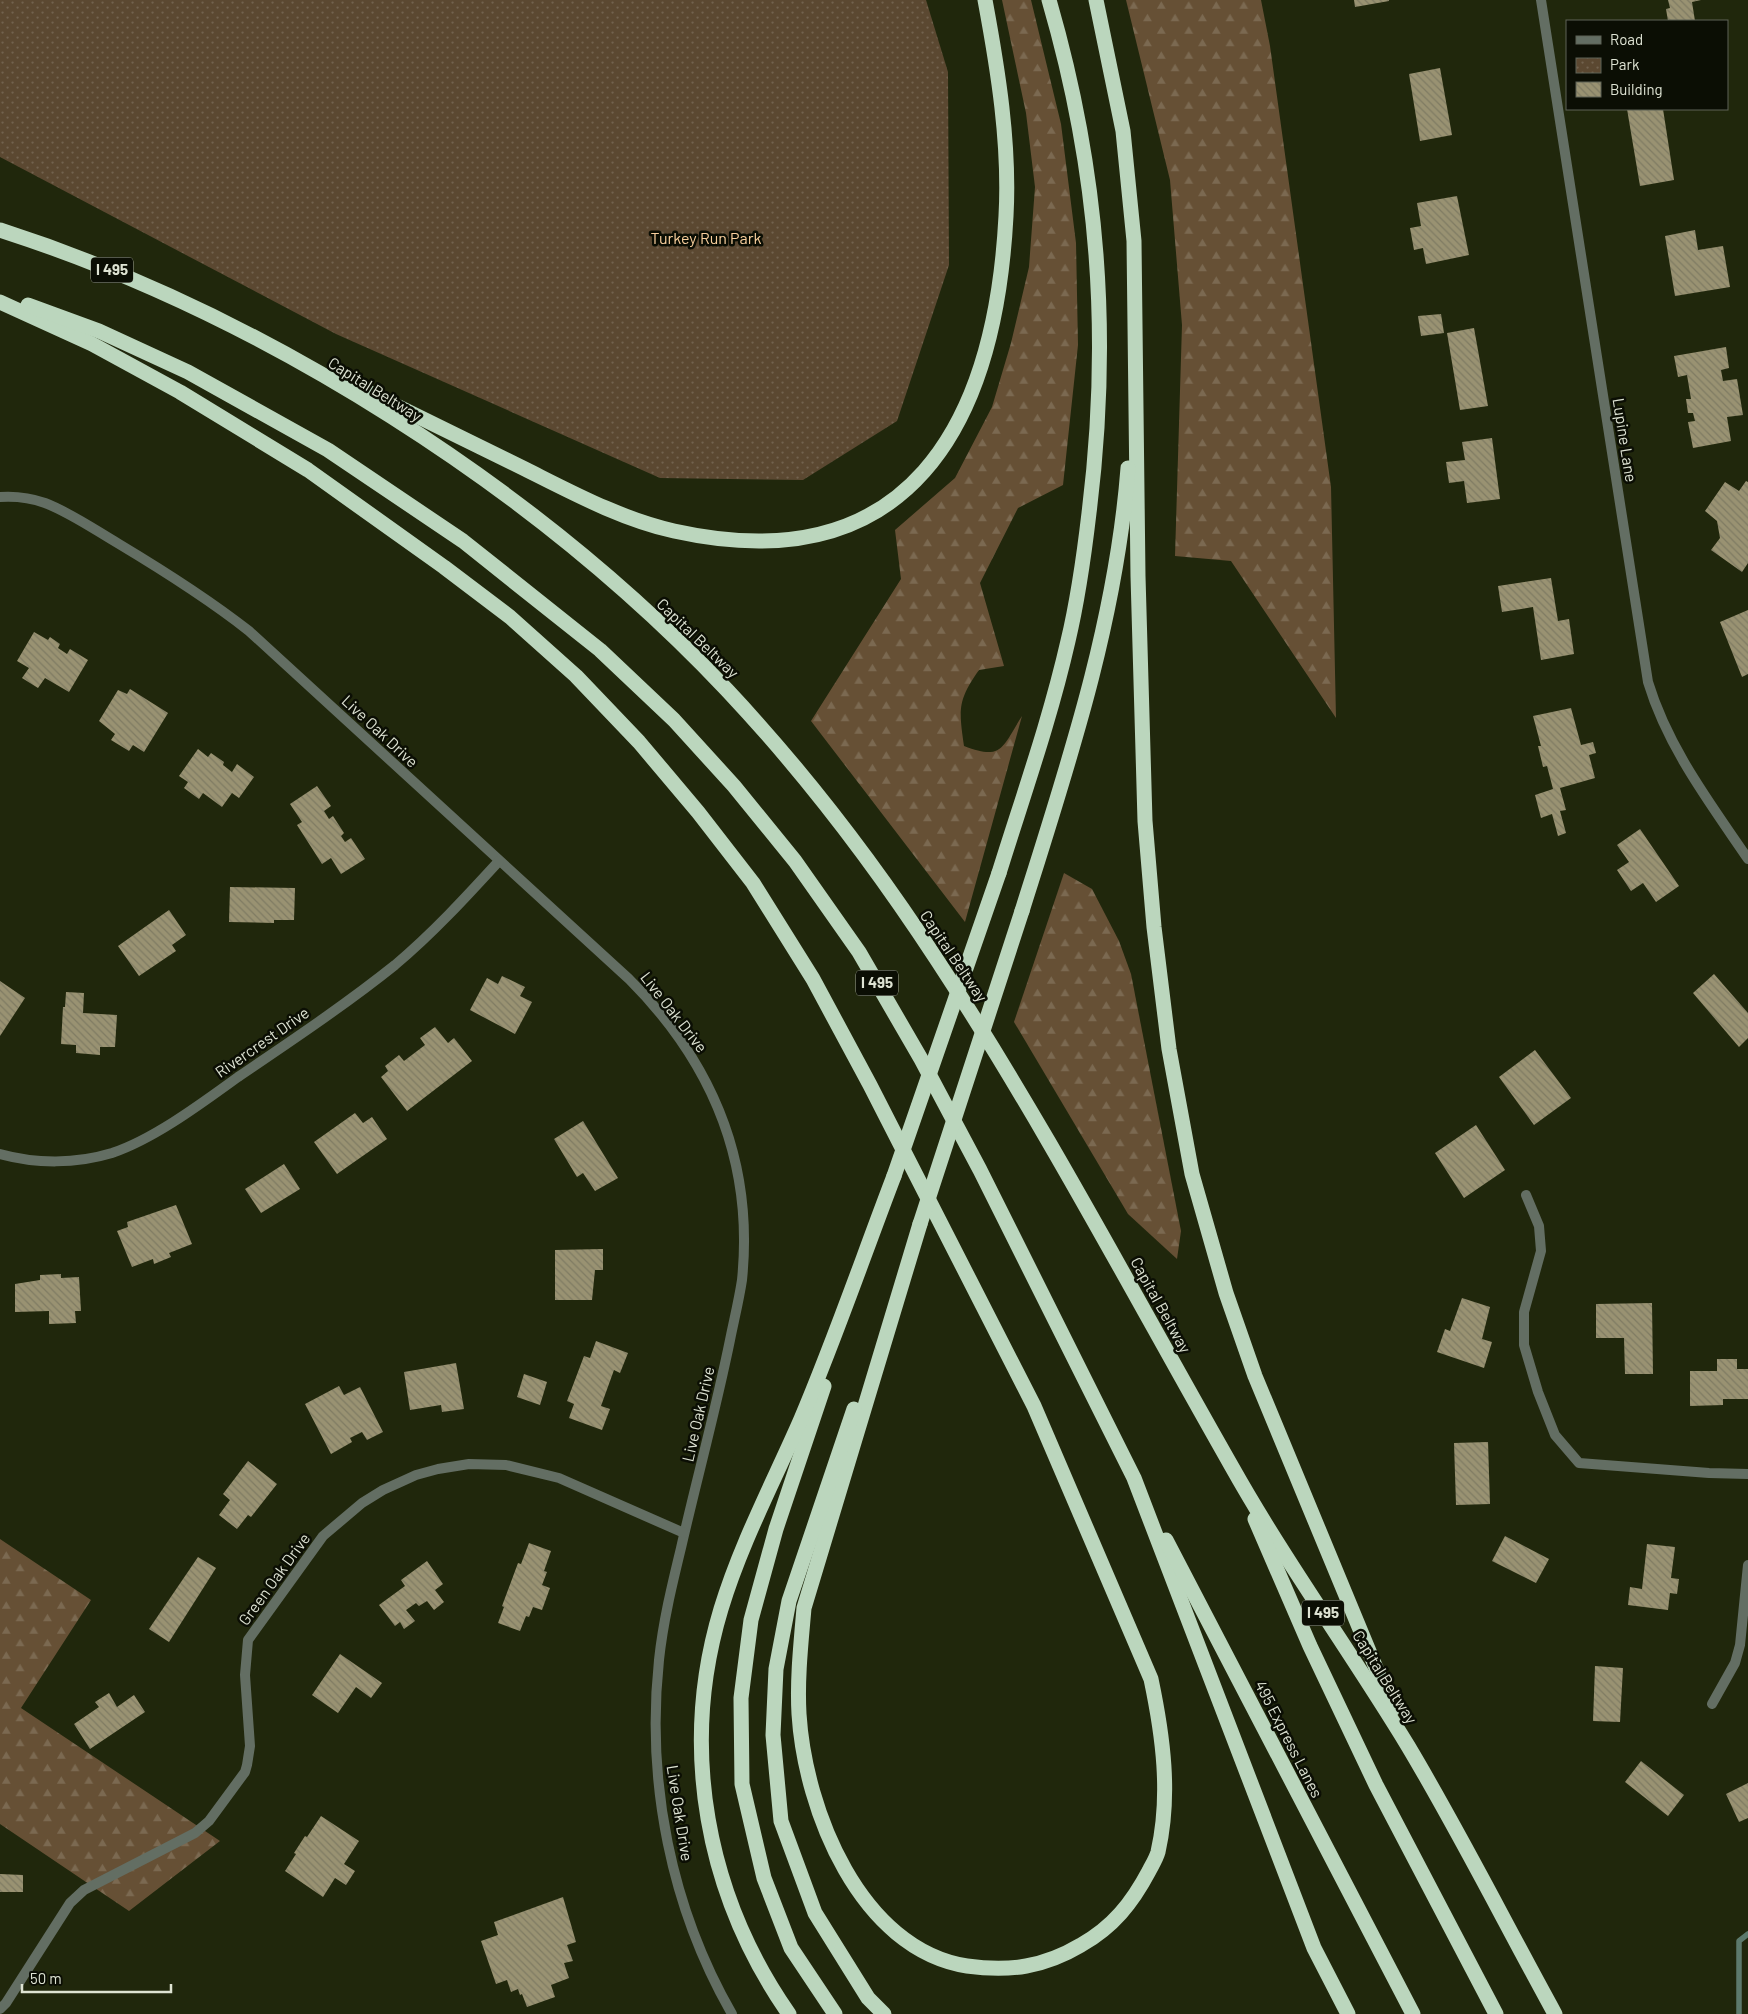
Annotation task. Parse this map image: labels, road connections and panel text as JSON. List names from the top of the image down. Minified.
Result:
{"streets":{"highway":["I 495","Capital Beltway","495 Express Lanes"],"street":["Lupine Lane","Live Oak Drive","Rivercrest Drive","Green Oak Drive"]},"crossings":[["I 495","495 Express Lanes"],["Live Oak Drive","Rivercrest Drive"],["Live Oak Drive","Green Oak Drive"]],"parks":["Turkey Run Park"],"legend":["Road","Park","Building"],"scale_bar":"50 m"}
